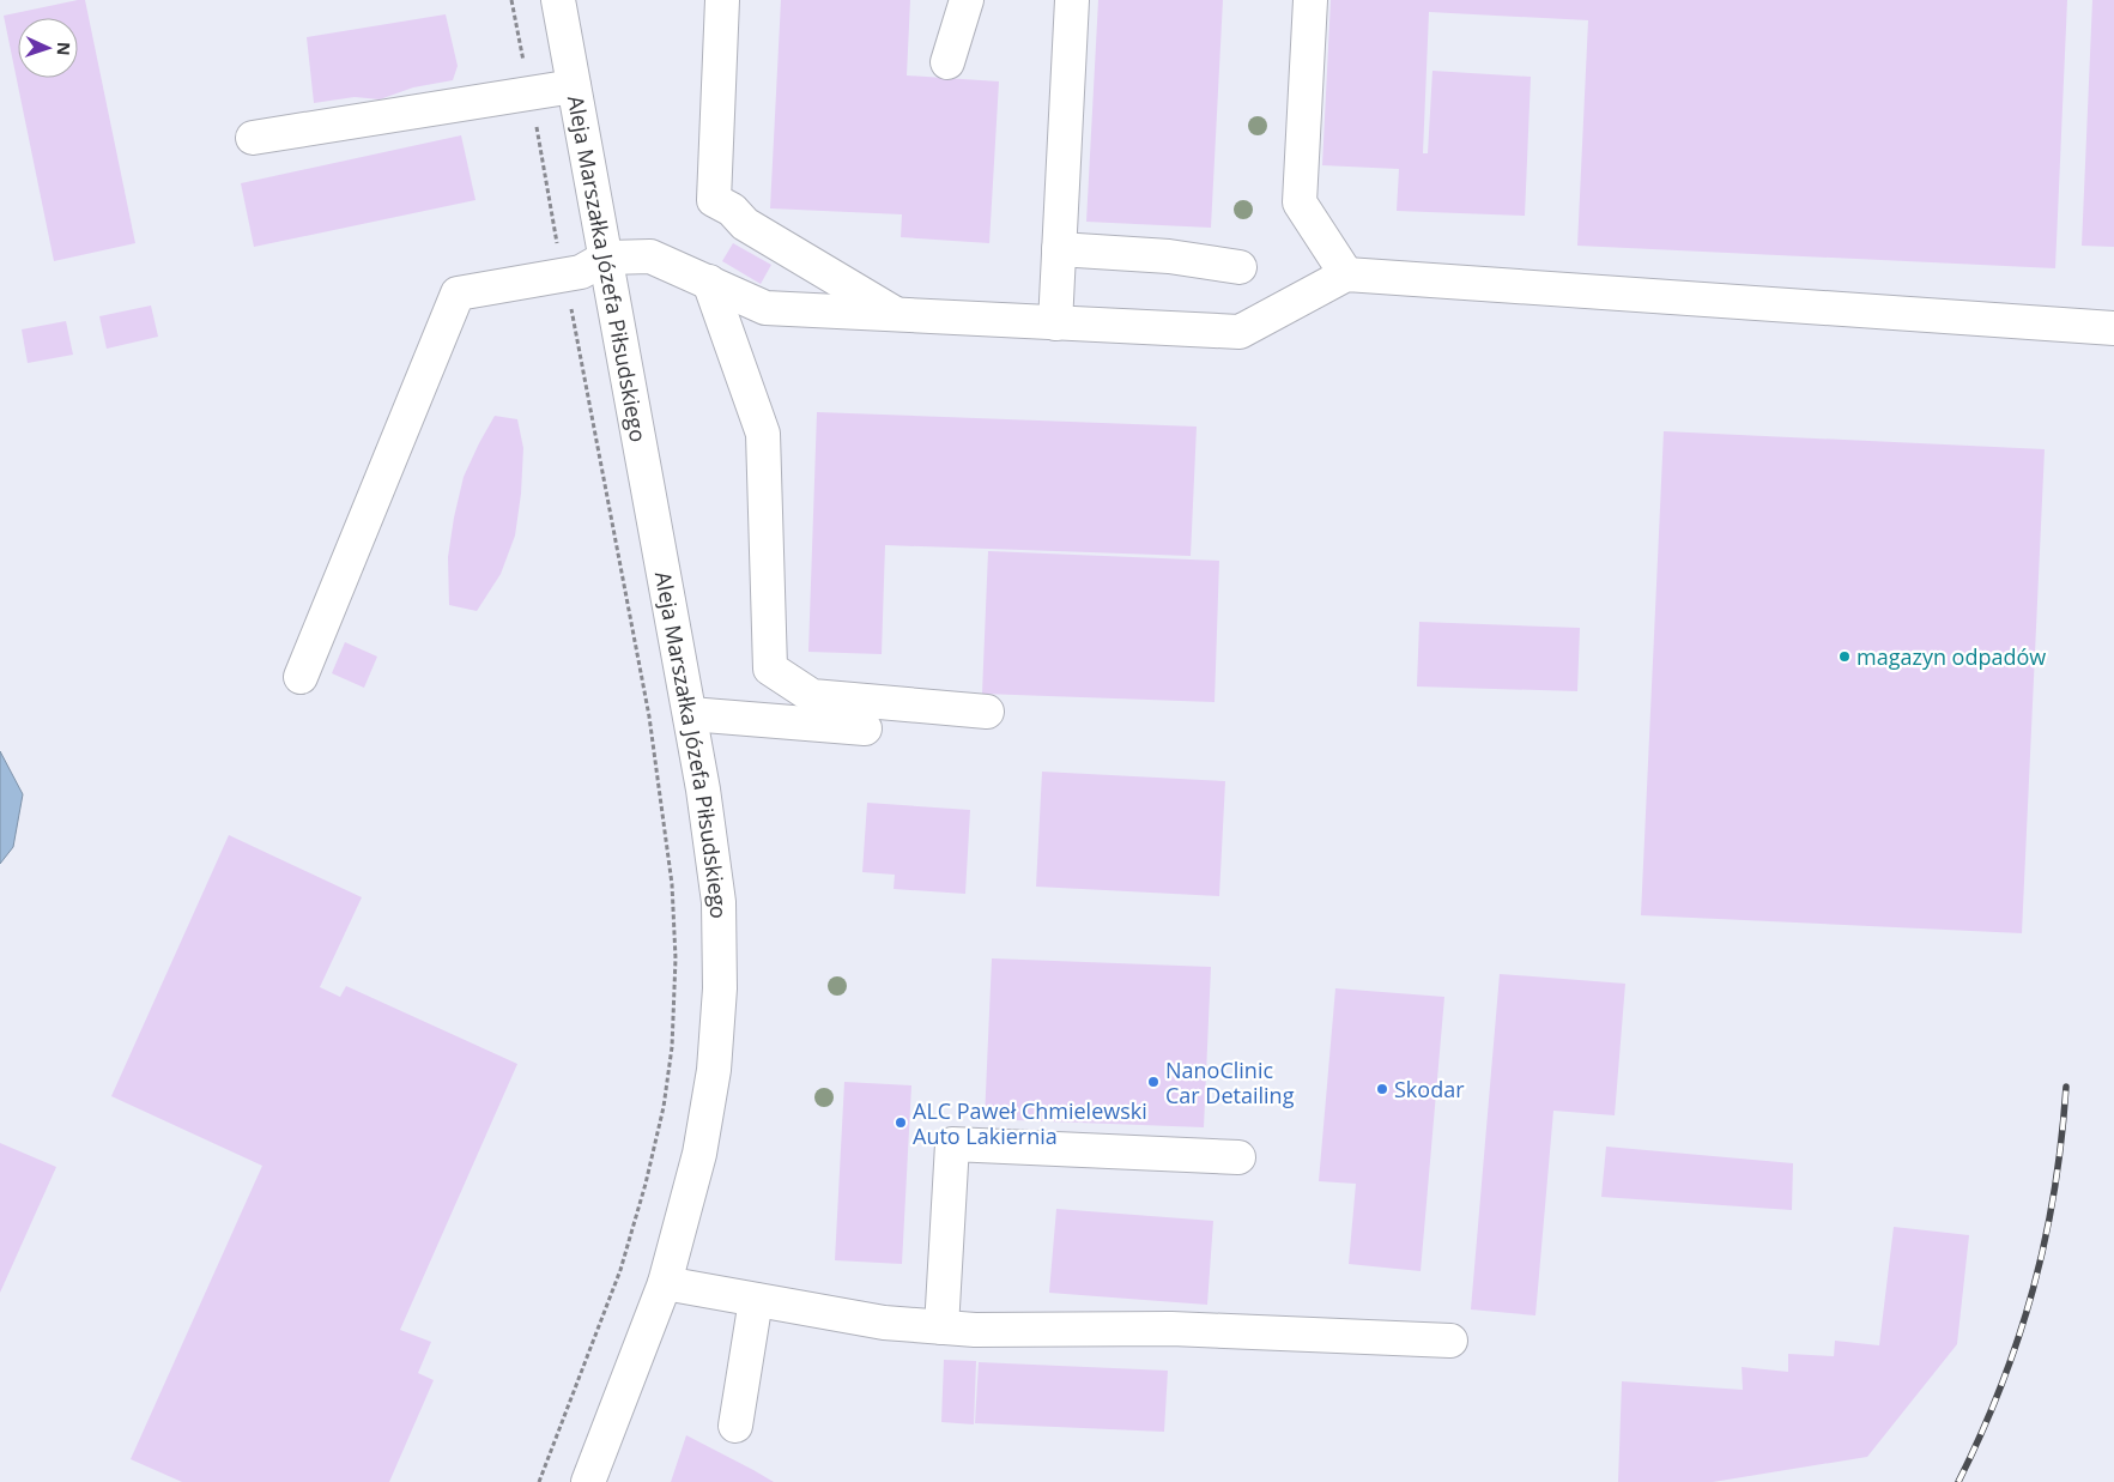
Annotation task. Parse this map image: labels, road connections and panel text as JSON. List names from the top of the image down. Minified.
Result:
{"streets":{"street":["Aleja Marszałka Józefa Piłsudskiego"]},"places":["magazyn odpadów","NanoClinic Car Detailing","Skodar","ALC Paweł Chmielewski Auto Lakiernia"],"north":"right"}
